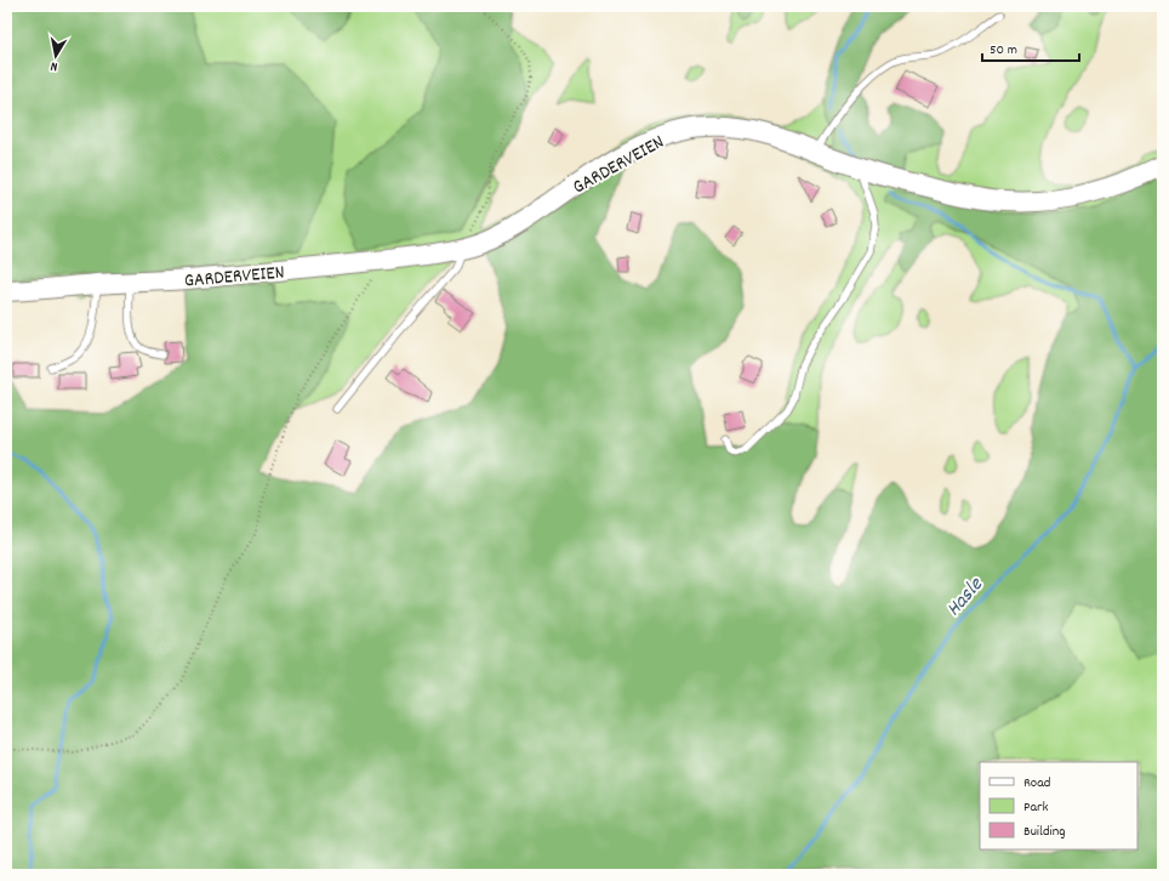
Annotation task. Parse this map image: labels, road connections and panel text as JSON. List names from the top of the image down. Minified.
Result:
{"streets":{"street":["GARDERVEIEN"]},"water":["Hasle"],"legend":["Road","Park","Building"],"scale_bar":"50 m","north":"bottom"}
